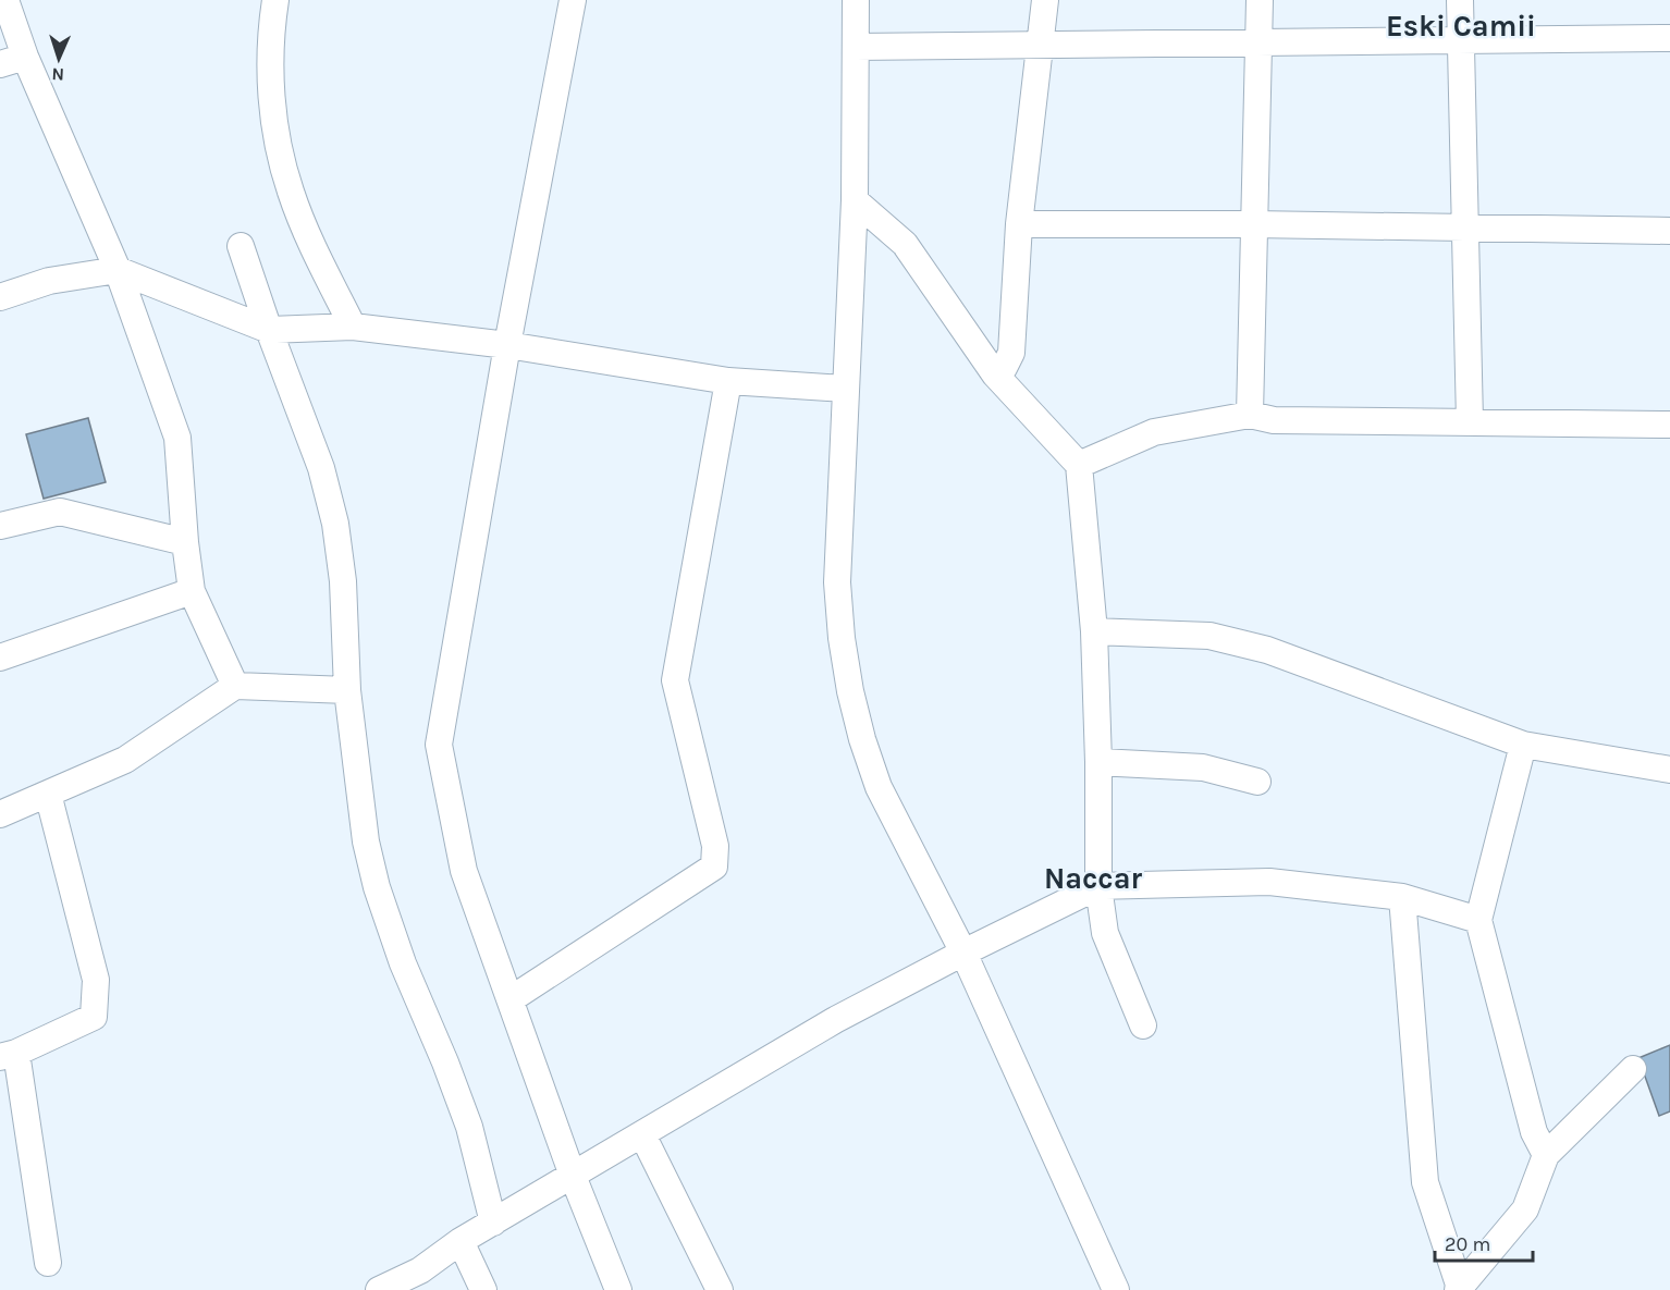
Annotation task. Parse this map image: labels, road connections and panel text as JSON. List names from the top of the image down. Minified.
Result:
{"districts":["Eski Camii","Naccar"],"scale_bar":"20 m","north":"bottom"}
